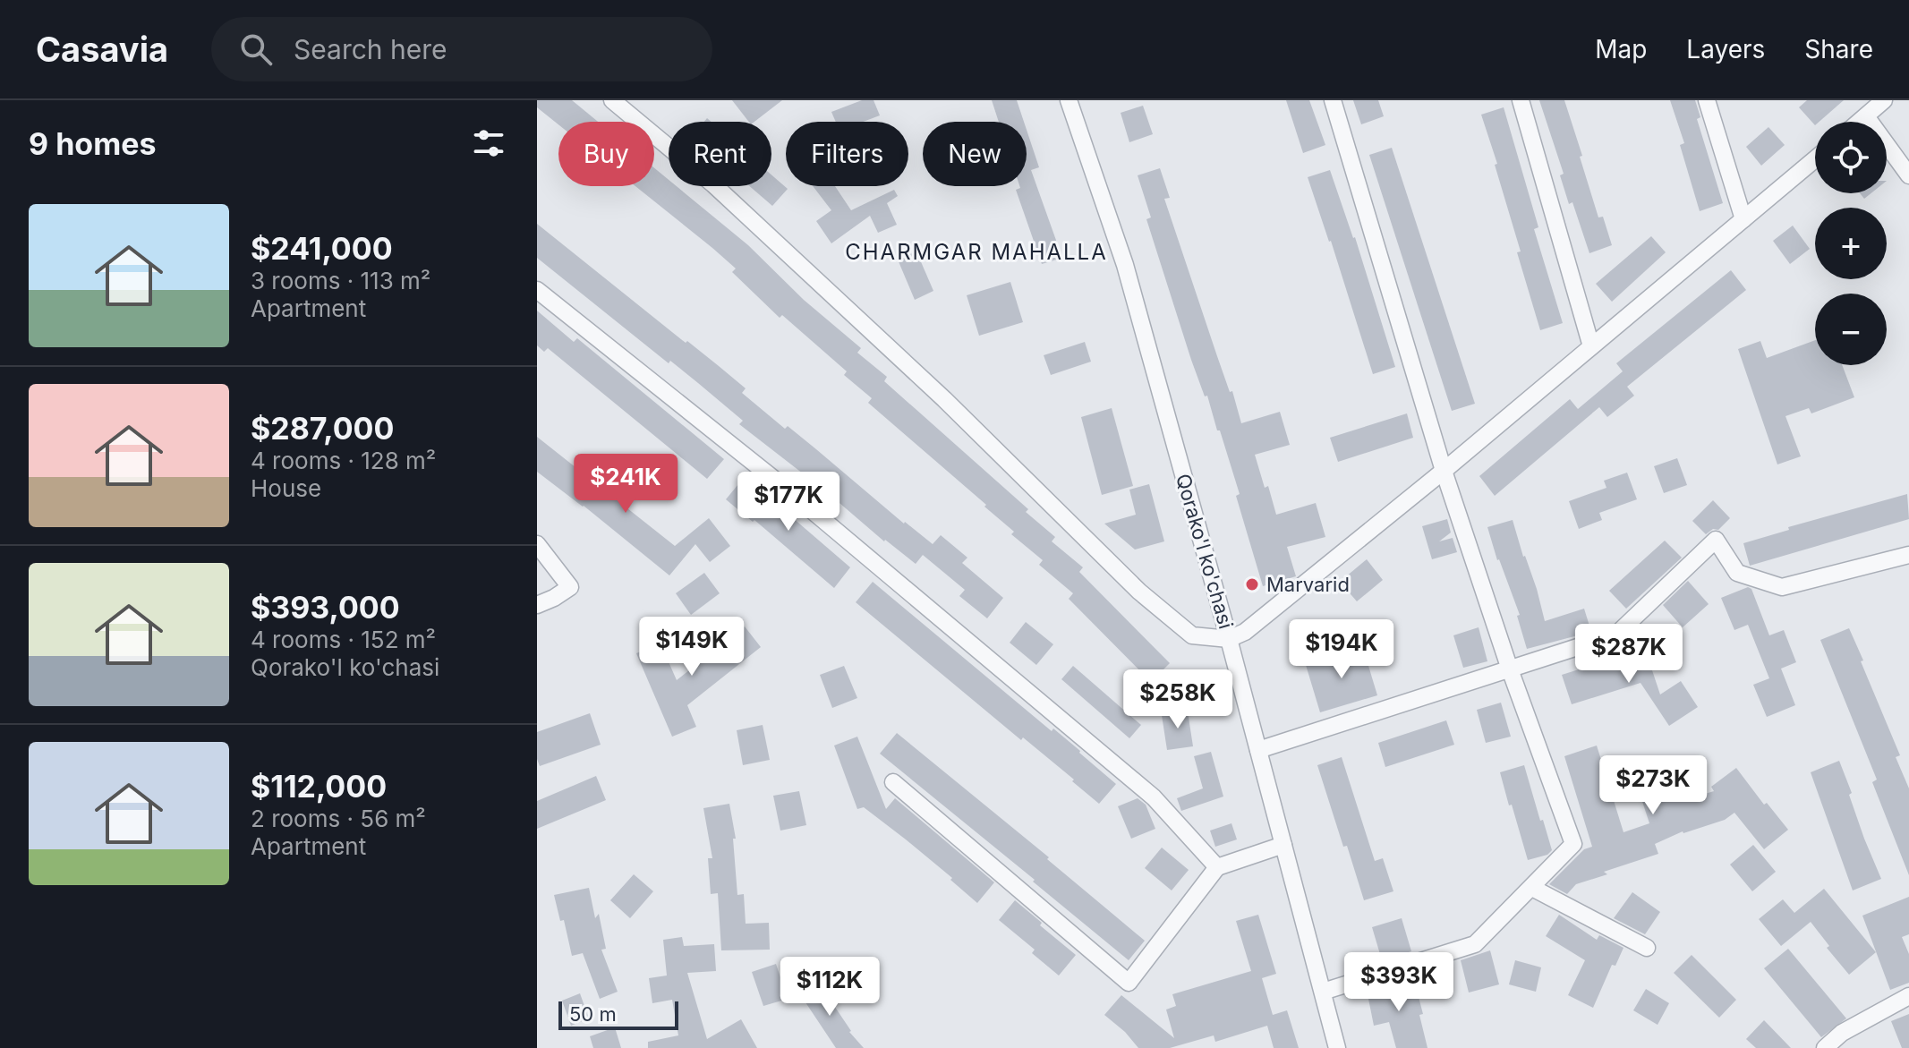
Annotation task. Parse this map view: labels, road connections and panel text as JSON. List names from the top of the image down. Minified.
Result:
{"streets":{"street":["Qorako'l ko'chasi"]},"districts":["CHARMGAR MAHALLA"],"places":["Marvarid"],"scale_bar":"50 m","page":{"header":"Casavia","search":"Search here","nav":["Map","Layers","Share"],"heading":"9 homes","map_buttons":["+","−"],"chip":["Buy","Rent","Filters","New"],"list":[{"name":"$241,000","note":"3 rooms · 113 m² · Apartment"},{"name":"$287,000","note":"4 rooms · 128 m² · House"},{"name":"$393,000","note":"4 rooms · 152 m² · Qorako'l ko'chasi"},{"name":"$112,000","note":"2 rooms · 56 m² · Apartment"}],"price":["$241K","$177K","$149K","$194K","$287K","$258K","$273K","$393K","$112K"],"scale":"50 m"}}
